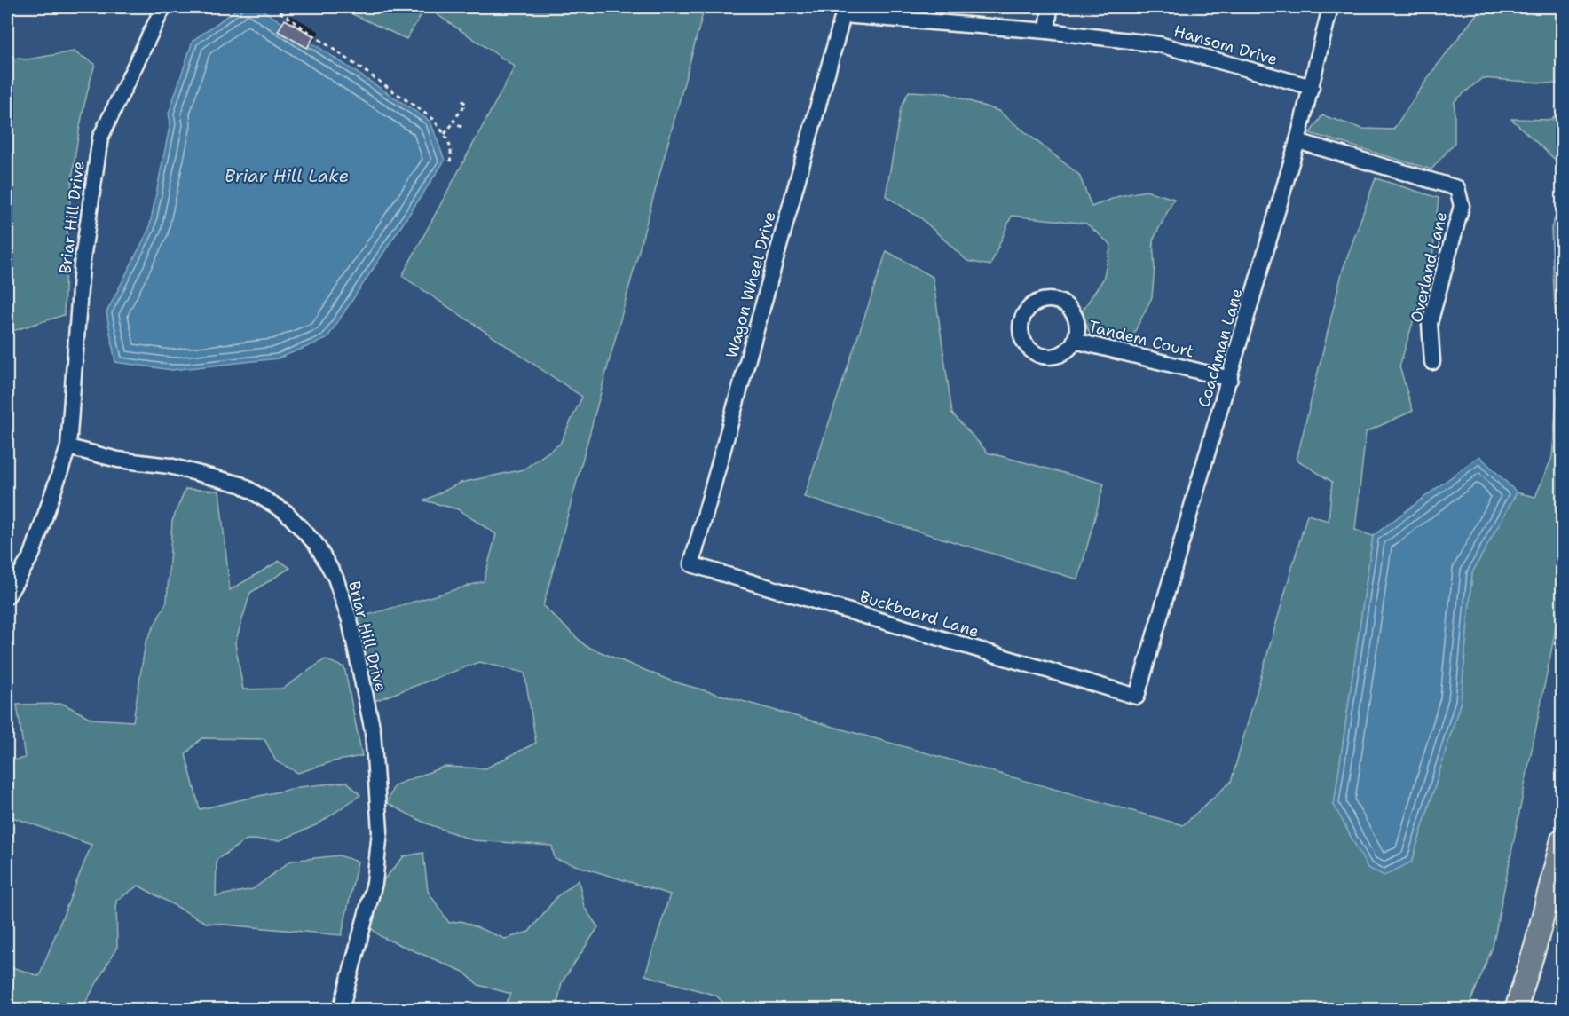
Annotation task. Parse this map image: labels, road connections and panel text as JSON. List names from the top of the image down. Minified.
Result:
{"streets":{"street":["Hansom Drive","Briar Hill Drive","Overland Lane","Wagon Wheel Drive","Tandem Court","Coachman Lane","Buckboard Lane"]},"crossings":[["Hansom Drive","Wagon Wheel Drive"],["Hansom Drive","Coachman Lane"],["Overland Lane","Coachman Lane"],["Wagon Wheel Drive","Buckboard Lane"],["Tandem Court","Coachman Lane"],["Coachman Lane","Buckboard Lane"]],"water":["Briar Hill Lake"]}
